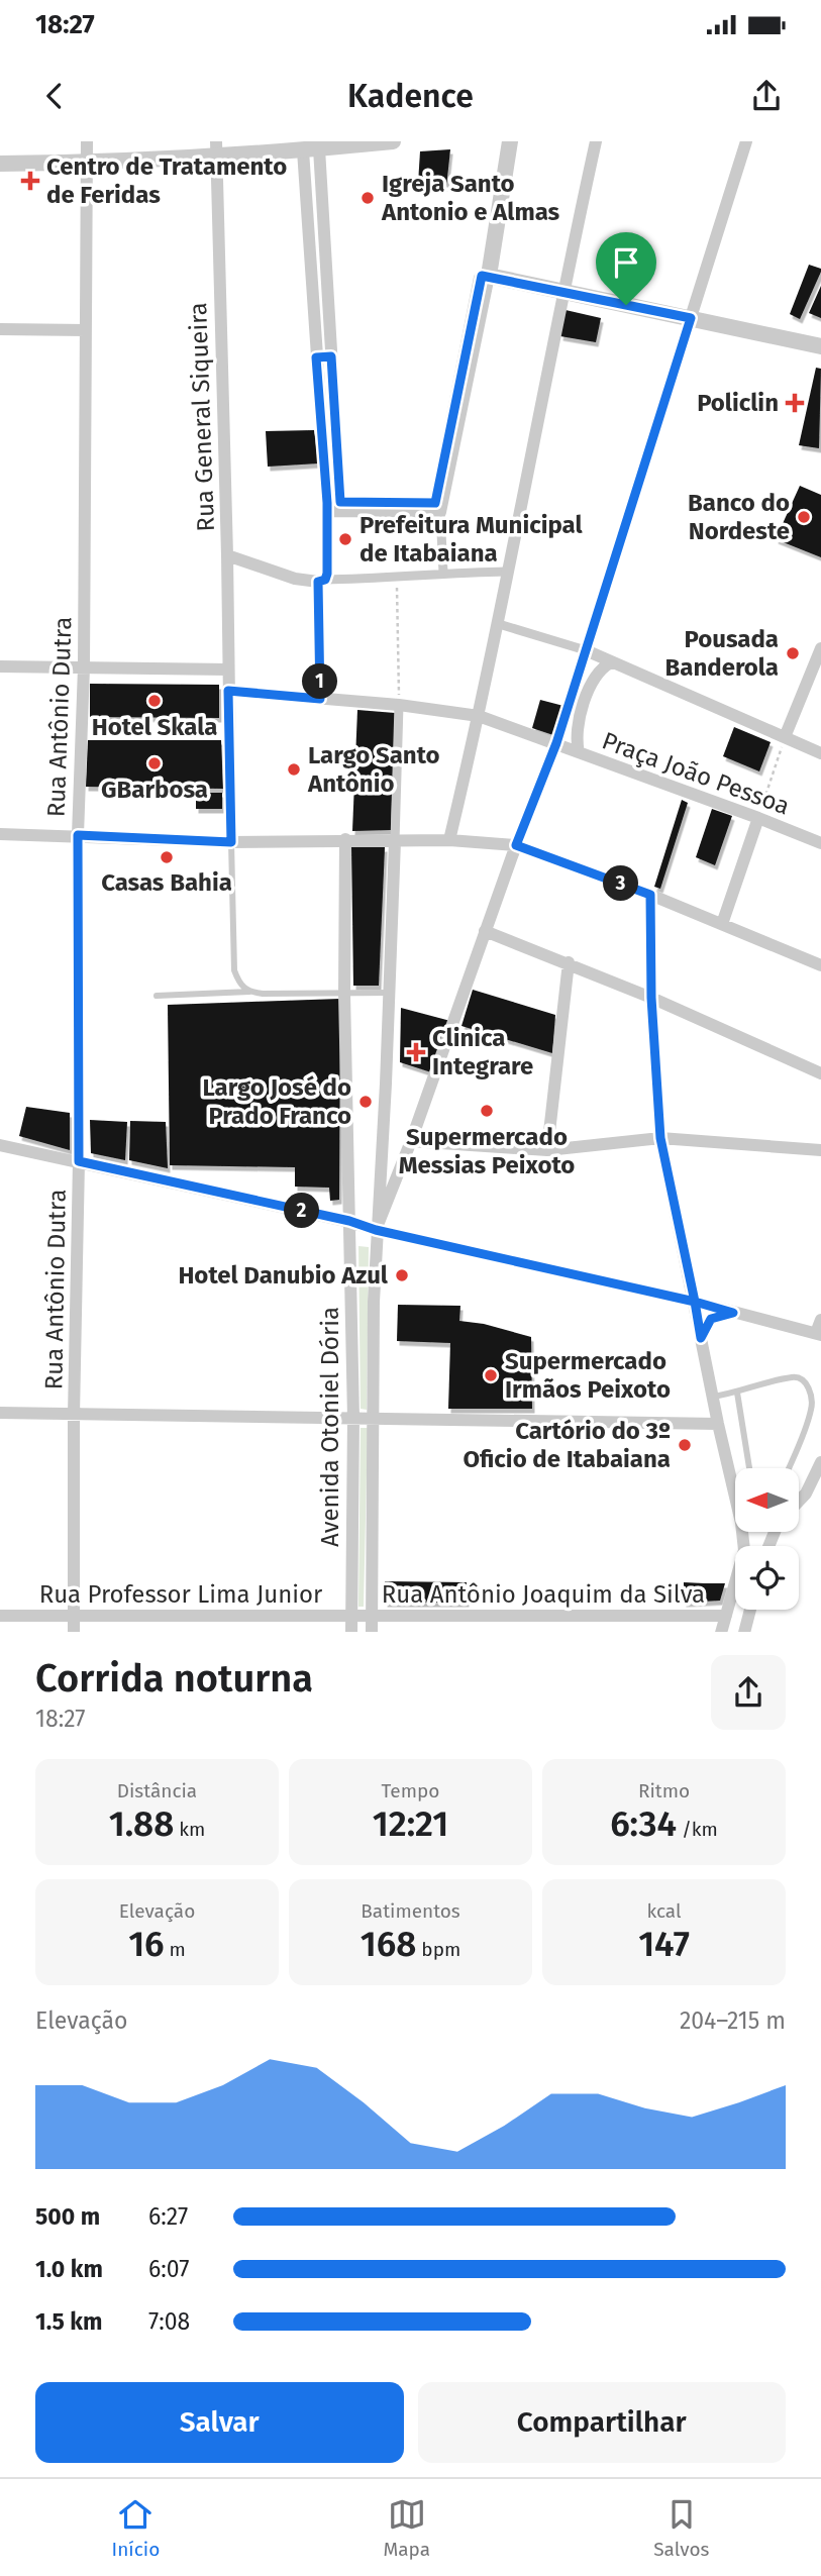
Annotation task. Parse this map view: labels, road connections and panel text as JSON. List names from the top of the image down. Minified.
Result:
{"streets":{"street":["Rua General Siqueira","Rua Antônio Dutra","Praça João Pessoa","Avenida Otoniel Dória","Rua Professor Lima Junior","Rua Antônio Joaquim da Silva"]},"crossings":[["Rua Antônio Dutra","Rua Professor Lima Junior"],["Avenida Otoniel Dória","Rua Professor Lima Junior"],["Avenida Otoniel Dória","Rua Antônio Joaquim da Silva"],["Rua Professor Lima Junior","Rua Antônio Joaquim da Silva"]],"places":{"health":["Centro de Tratamento de Feridas","Policlin","Clinica Integrare"],"other":["Igreja Santo Antonio e Almas","Banco do Nordeste","Prefeitura Municipal de Itabaiana","Pousada Banderola","Hotel Skala","GBarbosa","Largo Santo Antônio","Casas Bahia","Largo José do Prado Franco","Supermercado Messias Peixoto","Hotel Danubio Azul","Supermercado Irmãos Peixoto","Cartório do 3º Oficio de Itabaiana"]},"north":"left","page":{"status":"18:27","header":"Kadence","pins":["1","3","2"],"heading":["Corrida noturna","18:27"],"stats":[["Distância","1.88 km"],["Tempo","12:21"],["Ritmo","6:34 /km"],["Elevação","16 m"],["Batimentos","168 bpm"],["kcal","147"]],"chart":["Elevação","204–215 m"],"list":[{"name":"500 m","note":"6:27"},{"name":"1.0 km","note":"6:07"},{"name":"1.5 km","note":"7:08"}],"buttons":["Salvar","Compartilhar"],"tabs":["Início","Mapa","Salvos"]}}
